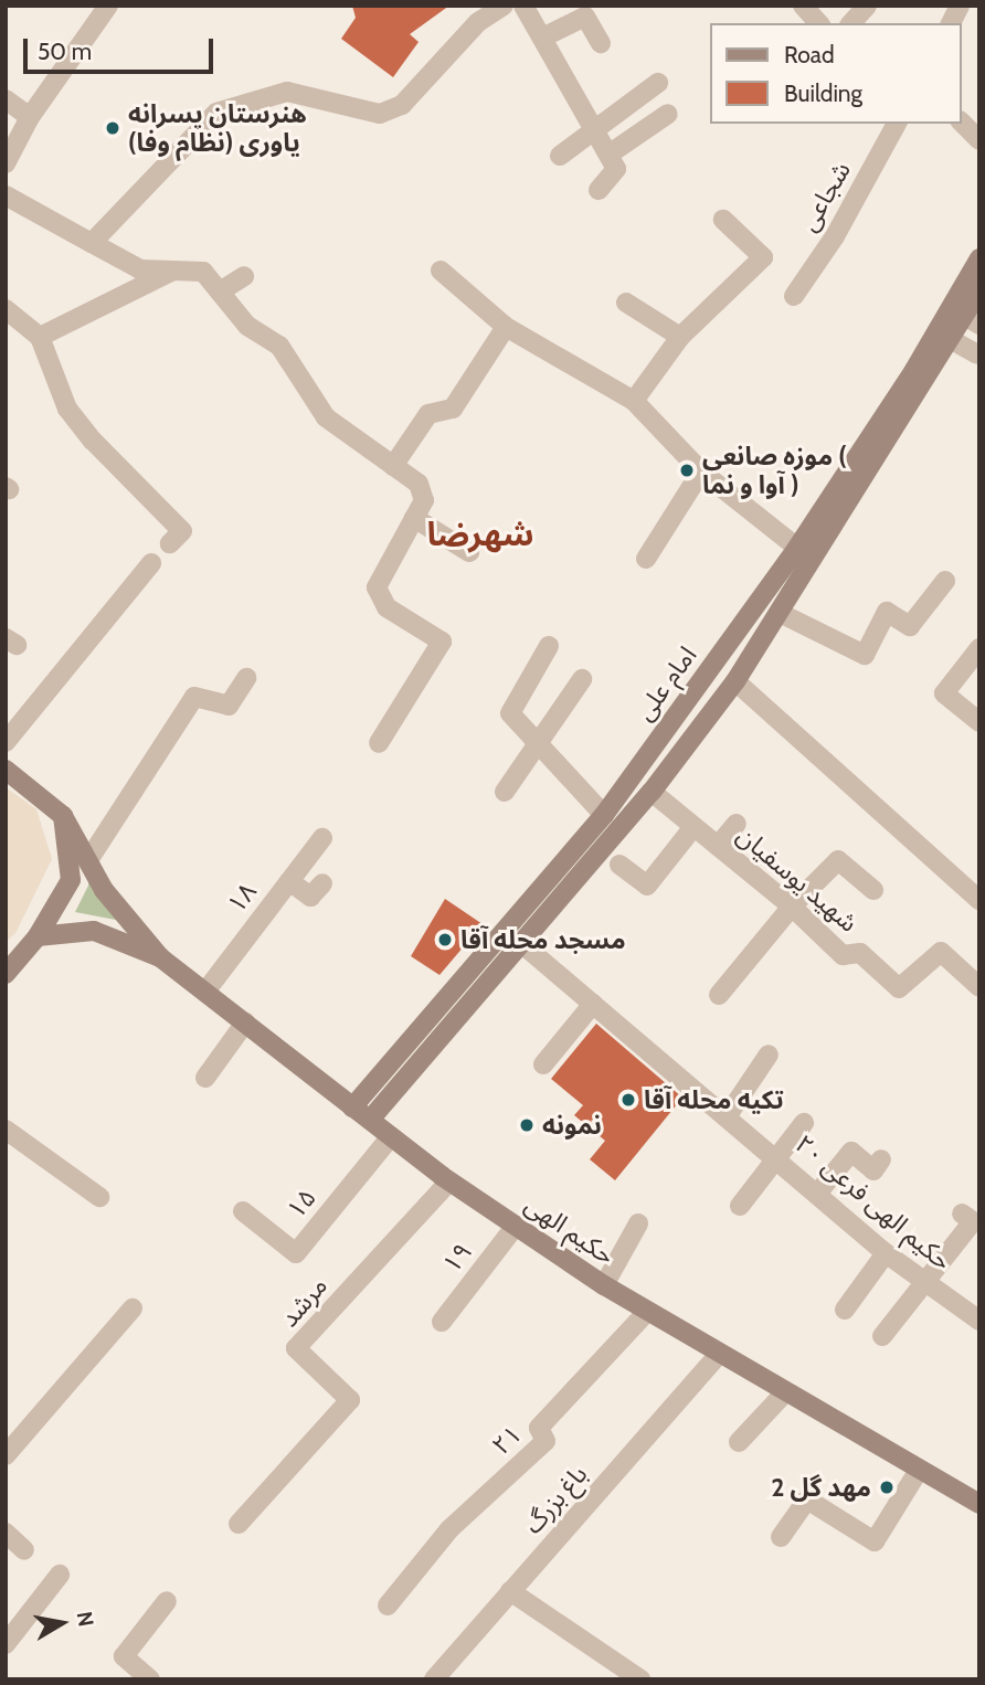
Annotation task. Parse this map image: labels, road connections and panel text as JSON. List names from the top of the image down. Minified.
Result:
{"streets":{"main road":["امام علی","حکیم الهی"],"street":["شجاعی","شهید یوسفیان","۱۸","حکیم الهی فرعی ۲۰","۱۵","۱۹","مرشد","۲۱","باغ بزرگ"]},"crossings":[["امام علی","حکیم الهی"],["۱۸","حکیم الهی"],["۱۵","حکیم الهی"],["حکیم الهی","۱۹"],["حکیم الهی","مرشد"],["حکیم الهی","۲۱"],["حکیم الهی","باغ بزرگ"]],"districts":["شهرضا"],"places":["هنرستان پسرانه یاوری (نظام وفا)","موزه صانعی ( آوا و نما )","مسجد محله آقا","تکیه محله آقا","نمونه","مهد گل 2"],"legend":["Road","Building"],"scale_bar":"50 m","north":"right"}
